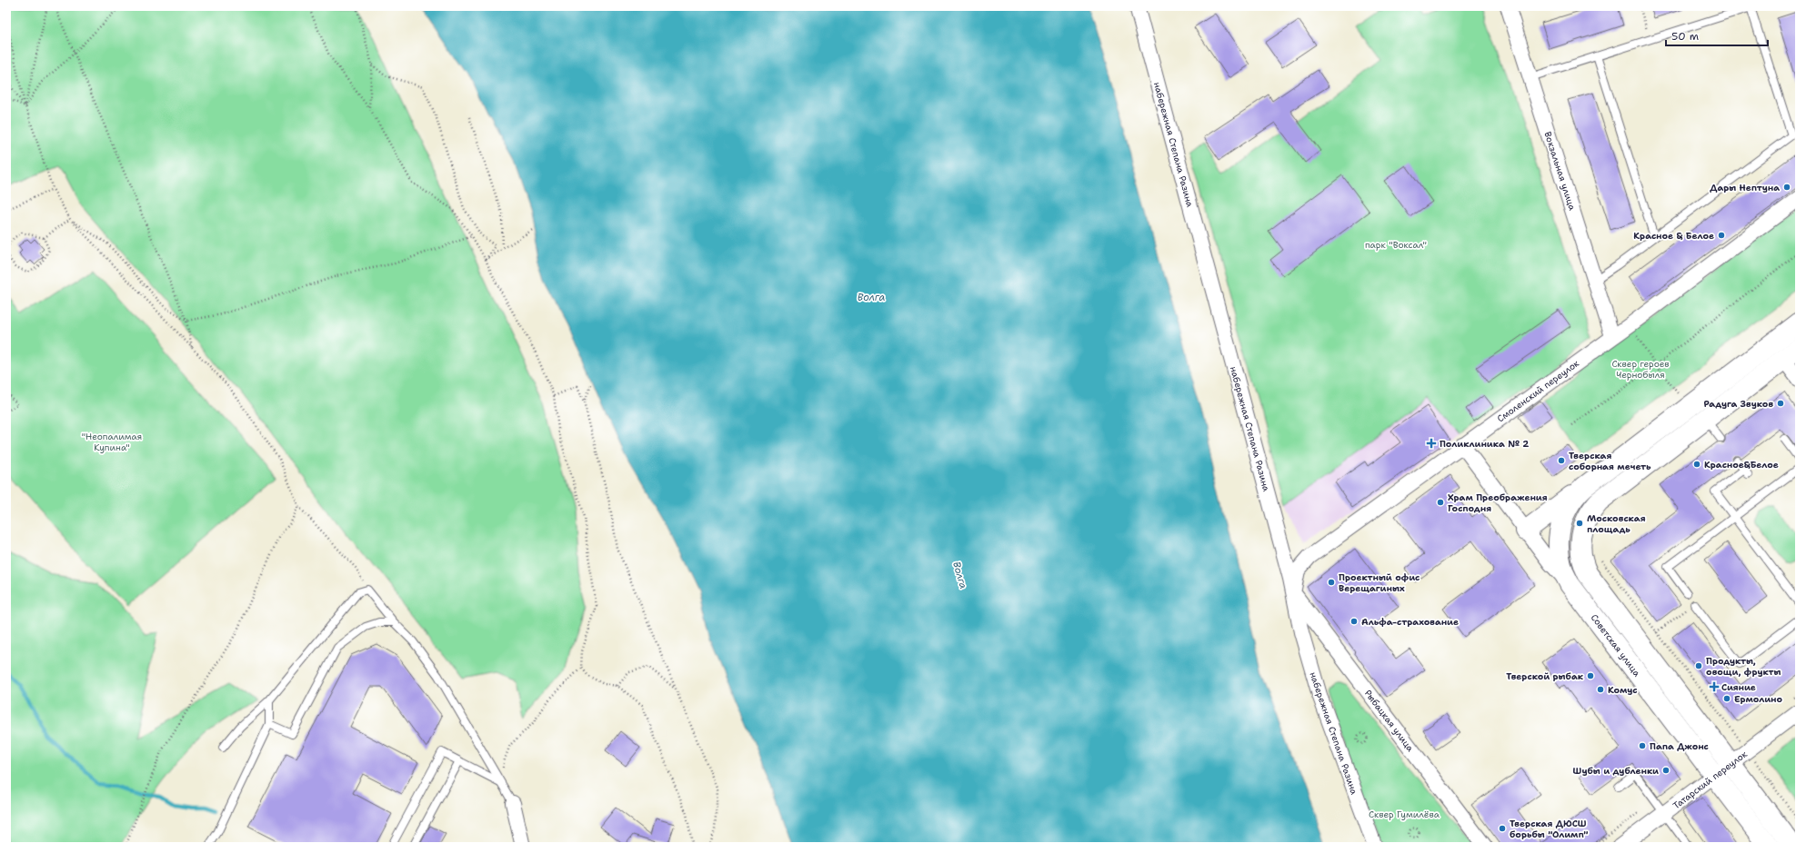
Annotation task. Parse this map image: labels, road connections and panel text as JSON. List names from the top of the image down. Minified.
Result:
{"streets":{"main road":["Советская улица"],"street":["набережная Степана Разина","Вокзальная улица","Смоленский переулок","Рыбацкая улица","Татарский переулок"]},"crossings":[["набережная Степана Разина","Смоленский переулок"],["набережная Степана Разина","Рыбацкая улица"],["Вокзальная улица","Смоленский переулок"],["Смоленский переулок","Советская улица"],["Смоленский переулок","Рыбацкая улица"],["Советская улица","Татарский переулок"]],"water":["Волга"],"parks":["парк \"Воксал\"","Сквер героев Чернобыля","\"Неопалимая Купина\"","Сквер Гумилёва"],"places":{"other":["Дары Нептуна","Красное & Белое","Радуга Звуков","Тверская соборная мечеть","Красное&Белое","Храм Преображения Господня","Московская площадь","Проектный офис Верещагиных","Альфа-страхование","Продукты, овощи, фрукты","Тверской рыбак","Комус","Ермолино","Папа Джонс","Шубы и дубленки","Тверская ДЮСШ борьбы \"Олимп\""],"health":["Поликлиника № 2","Сияние"]},"scale_bar":"50 m"}
